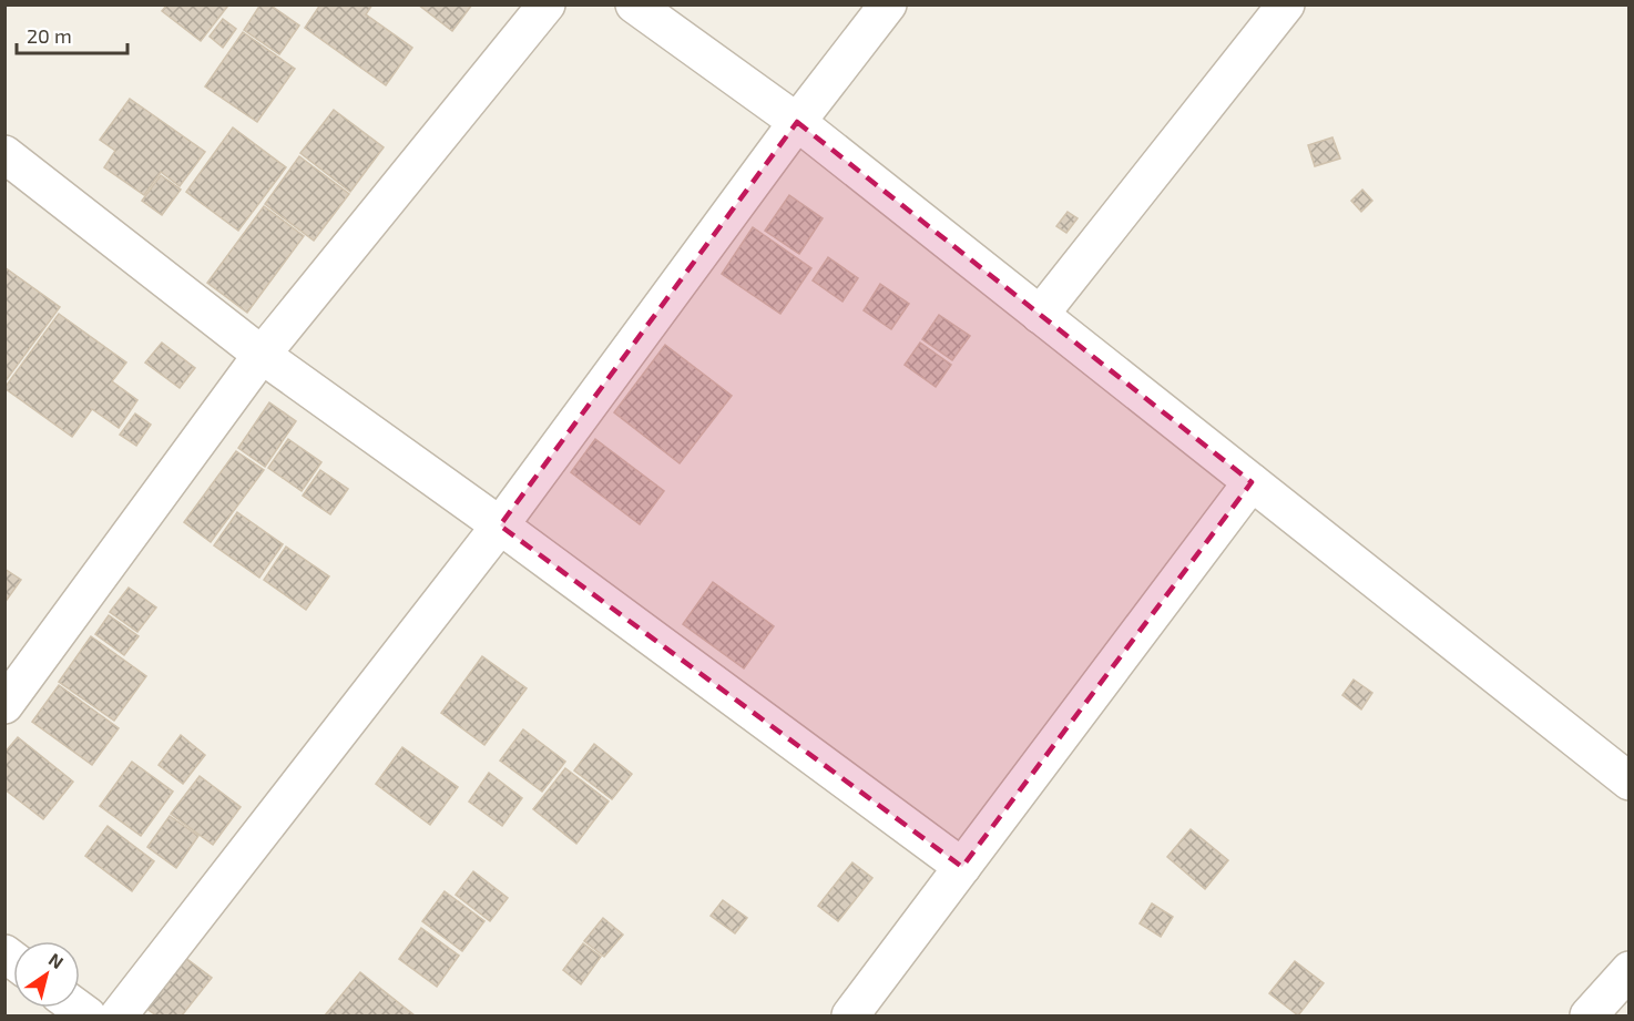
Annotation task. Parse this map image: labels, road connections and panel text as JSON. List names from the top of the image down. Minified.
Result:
{"scale_bar":"20 m","north":"top right"}
